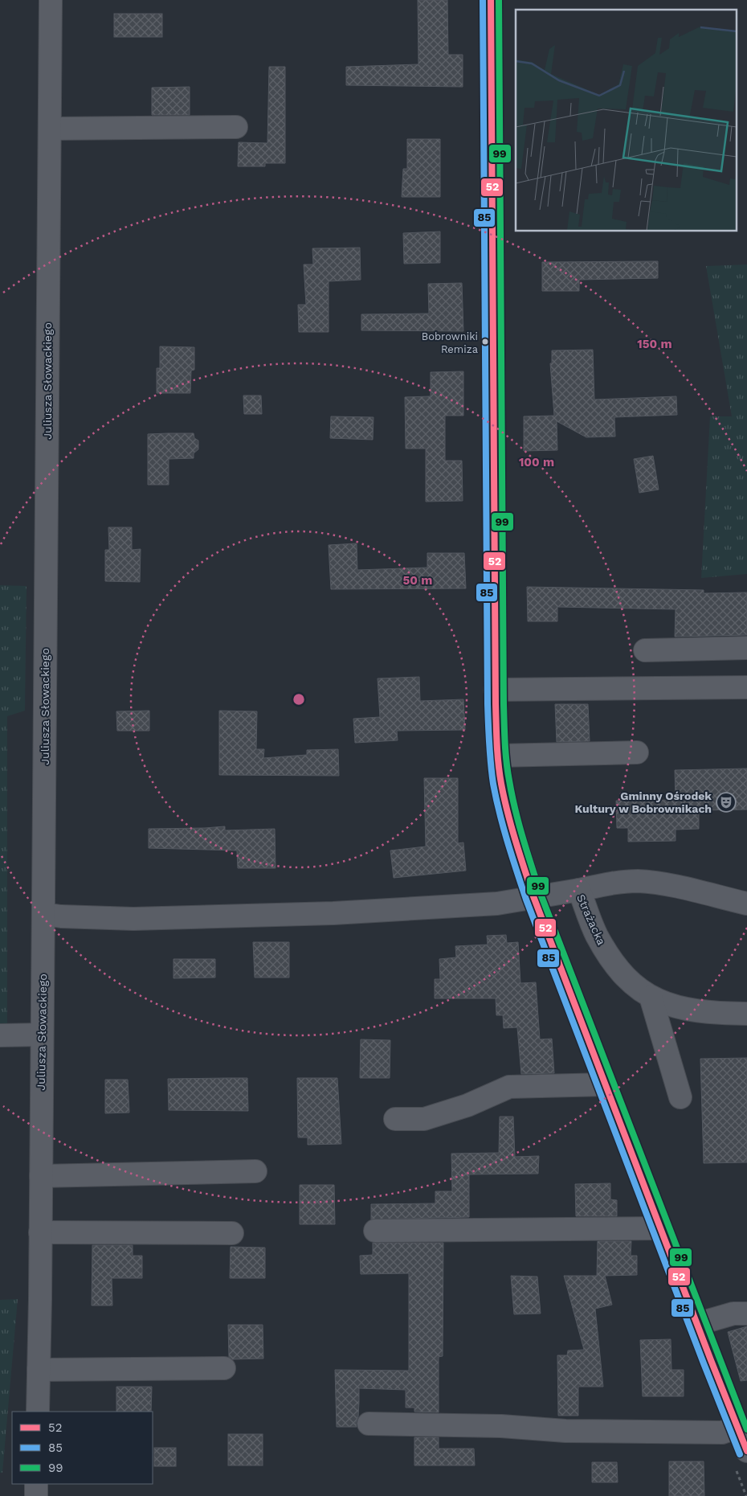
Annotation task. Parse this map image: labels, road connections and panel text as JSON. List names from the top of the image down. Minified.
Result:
{"streets":{"street":["Juliusza Słowackiego","Strażacka"]},"crossings":[["Juliusza Słowackiego","Strażacka"]],"places":{"other":["Bobrowniki Remiza"],"theatre":["Gminny Ośrodek Kultury w Bobrownikach"]},"lines":["transit line 52","transit line 85","transit line 99"],"legend":["52","85","99"],"rings":["150 m","100 m","50 m"]}
